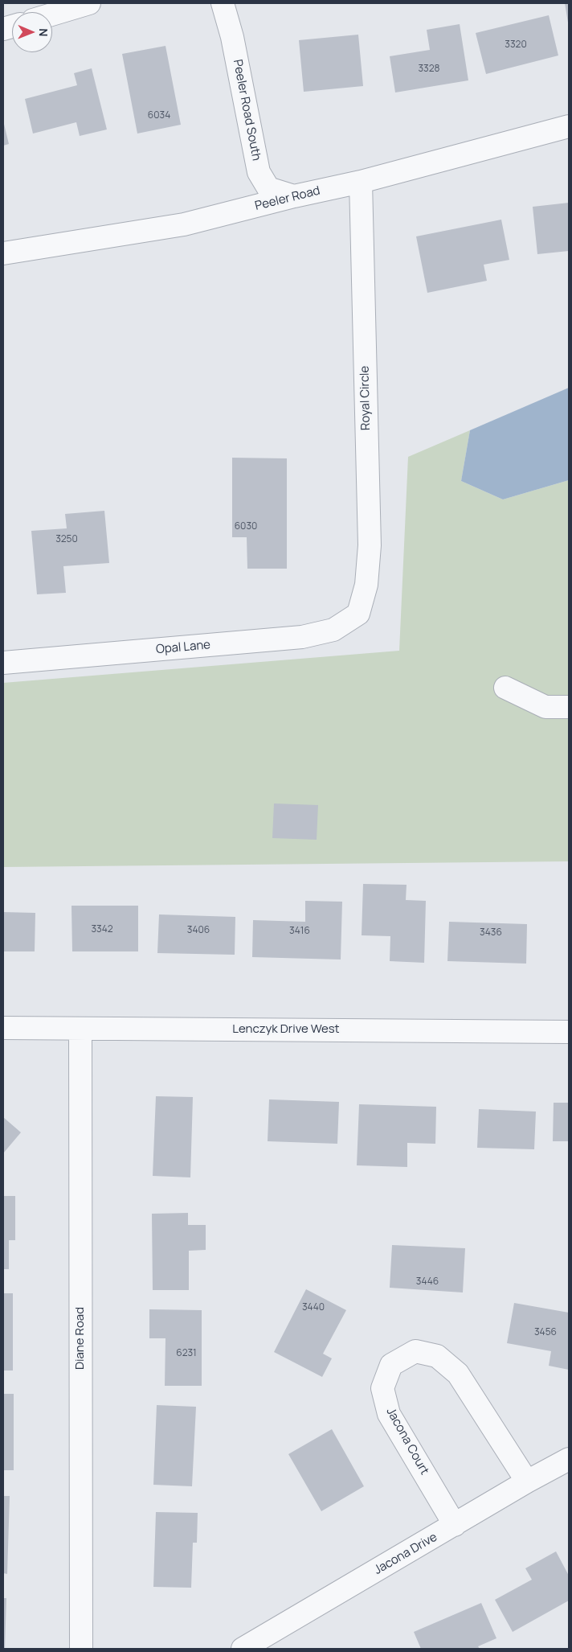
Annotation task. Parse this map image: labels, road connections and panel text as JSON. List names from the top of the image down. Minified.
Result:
{"streets":{"street":["Peeler Road South","Peeler Road","Royal Circle","Opal Lane","Lenczyk Drive West","Diane Road","Jacona Court","Jacona Drive"]},"crossings":[["Peeler Road South","Peeler Road"],["Peeler Road","Royal Circle"],["Royal Circle","Opal Lane"],["Lenczyk Drive West","Diane Road"],["Jacona Court","Jacona Drive"]],"house_numbers":["3320","3328","6034","6030","3250","3342","3406","3416","3436","3446","3440","3456","6231"],"north":"right"}
